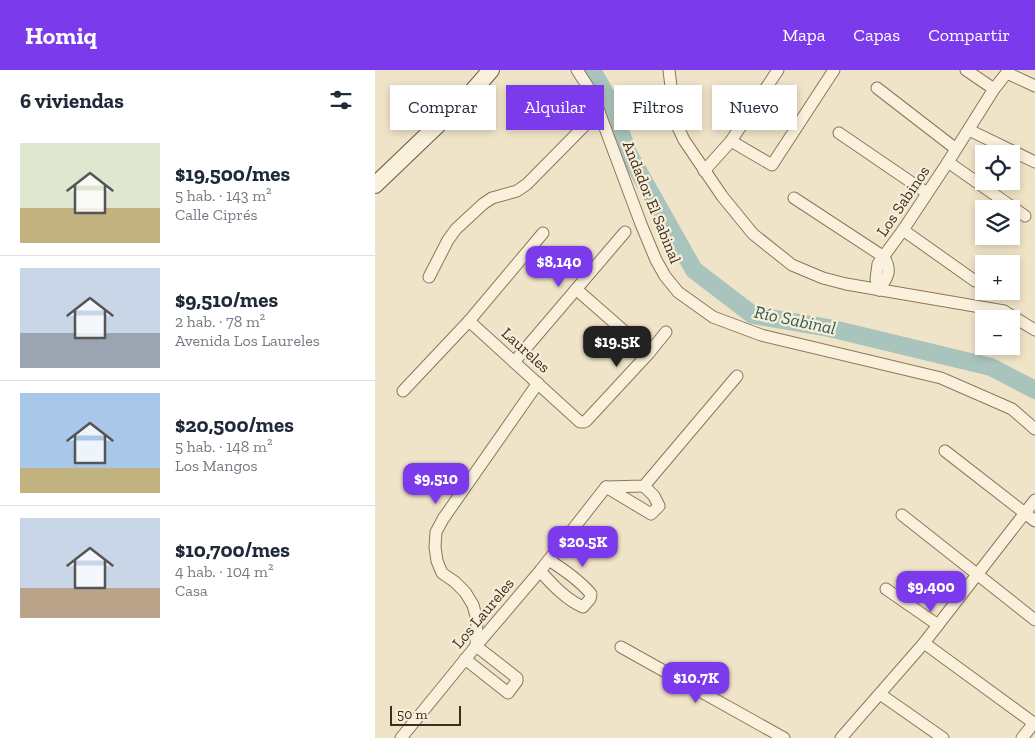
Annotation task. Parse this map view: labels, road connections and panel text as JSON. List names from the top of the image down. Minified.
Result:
{"streets":{"street":["Los Sabinos","Andador El Sabinal","Laureles","Los Laureles"]},"water":["Río Sabinal"],"scale_bar":"50 m","page":{"header":"Homiq","nav":["Mapa","Capas","Compartir"],"heading":"6 viviendas","chip":["Comprar","Alquilar","Filtros","Nuevo"],"list":[{"name":"$19,500/mes","note":"5 hab. · 143 m² · Calle Ciprés"},{"name":"$9,510/mes","note":"2 hab. · 78 m² · Avenida Los Laureles"},{"name":"$20,500/mes","note":"5 hab. · 148 m² · Los Mangos"},{"name":"$10,700/mes","note":"4 hab. · 104 m² · Casa"}],"map_buttons":["+","−"],"price":["$8,140","$19.5K","$9,510","$20.5K","$9,400","$10.7K"],"scale":"50 m"}}
